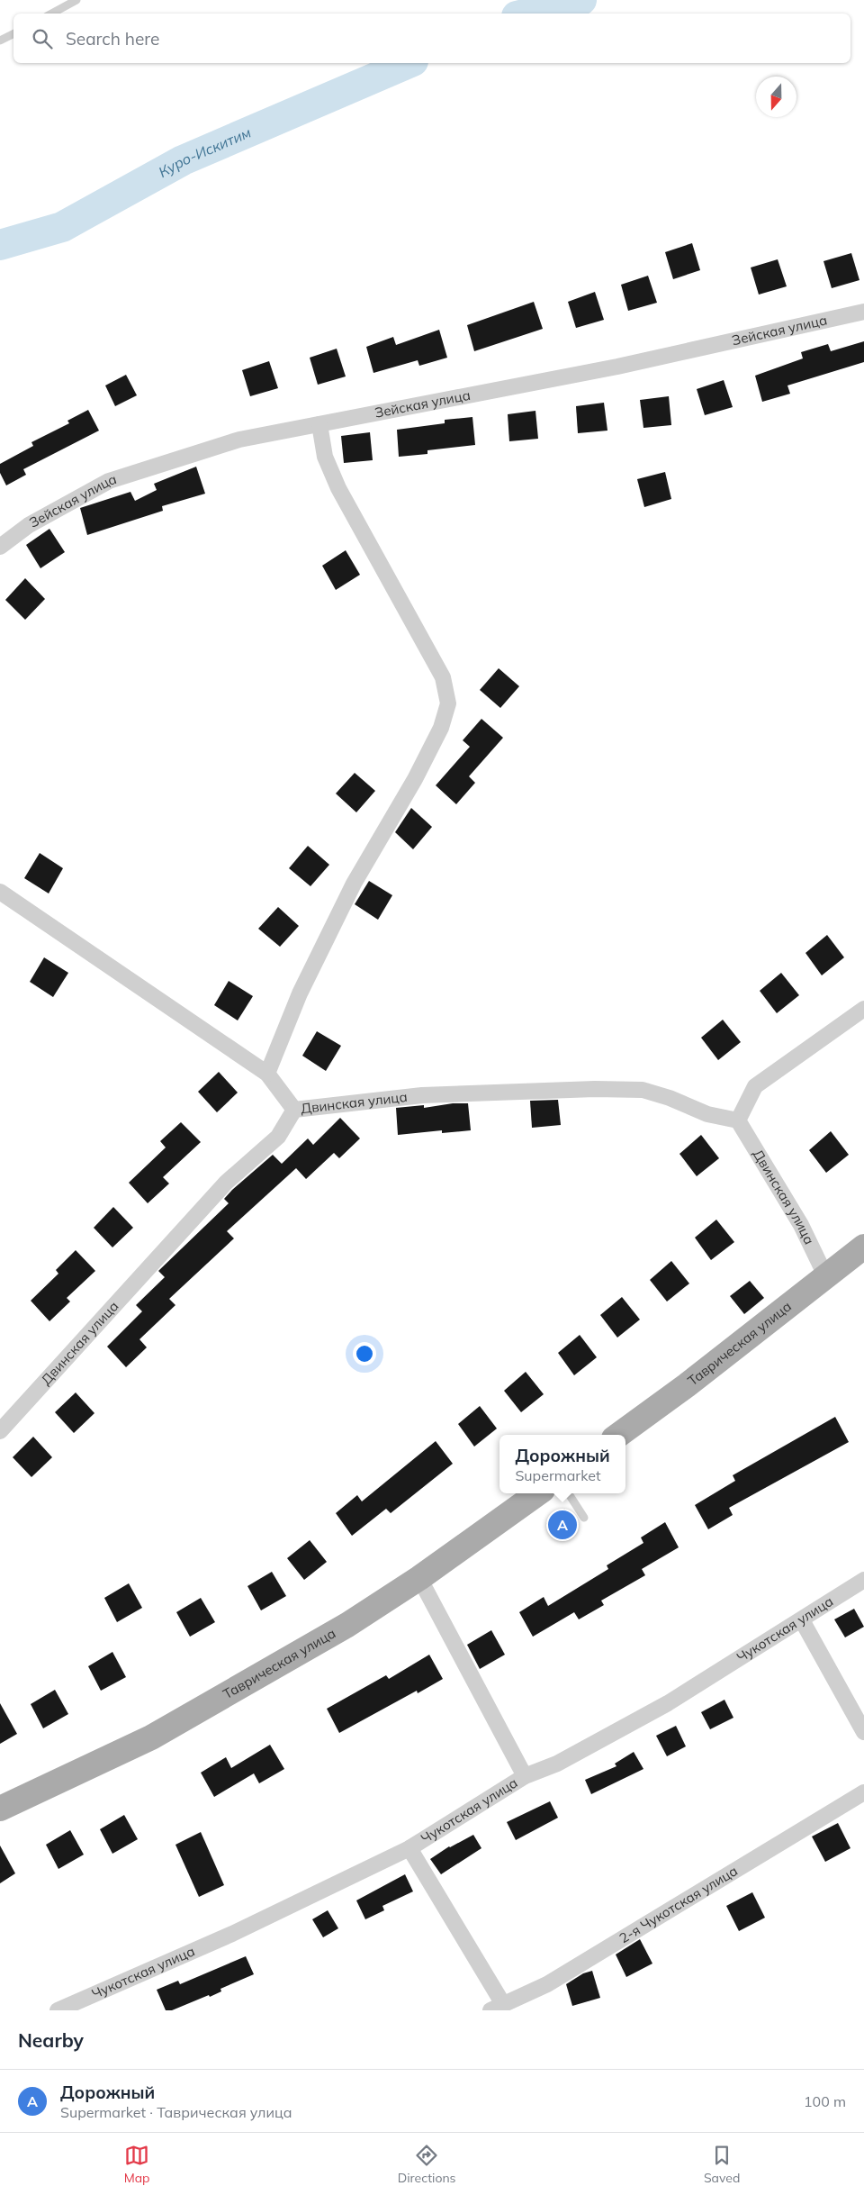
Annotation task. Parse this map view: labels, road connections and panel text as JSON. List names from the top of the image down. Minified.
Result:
{"streets":{"main road":["Таврическая улица"],"street":["Зейская улица","Двинская улица","Чукотская улица","2-я Чукотская улица"]},"crossings":[["Двинская улица","Таврическая улица"]],"water":["Куро-Искитим"],"north":"bottom","page":{"search":"Search here","popup":["Дорожный","Supermarket"],"pins":"A","heading":"Nearby","list":[{"mark":"A","name":"Дорожный","note":"Supermarket · Таврическая улица","value":"100 m"}],"nav":["Map","Directions","Saved"]}}
